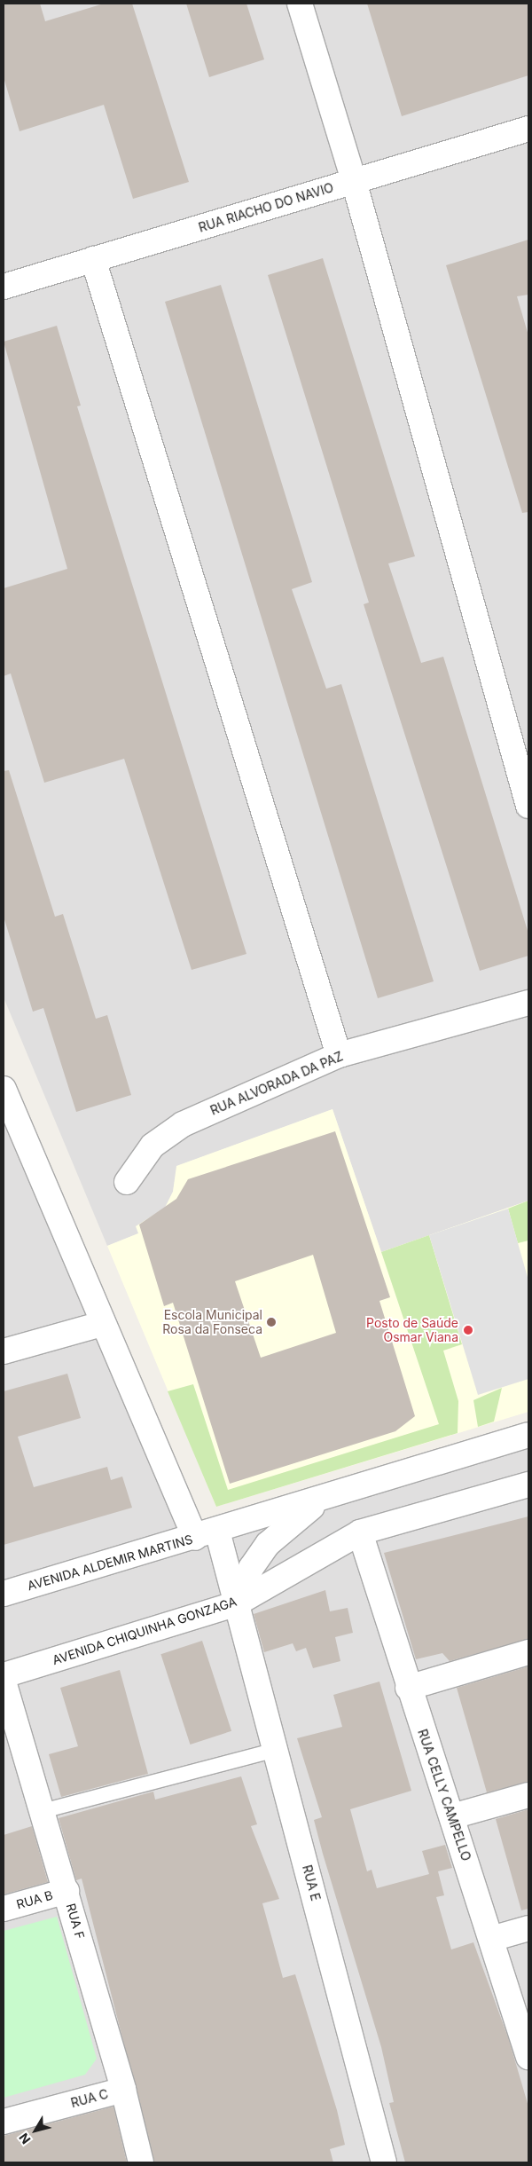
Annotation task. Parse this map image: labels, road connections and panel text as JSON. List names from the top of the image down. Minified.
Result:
{"streets":{"street":["RUA RIACHO DO NAVIO","RUA ALVORADA DA PAZ","AVENIDA ALDEMIR MARTINS","AVENIDA CHIQUINHA GONZAGA","RUA CELLY CAMPELLO","RUA E","RUA B","RUA F","RUA C"]},"crossings":[["AVENIDA ALDEMIR MARTINS","RUA E"],["AVENIDA CHIQUINHA GONZAGA","RUA CELLY CAMPELLO"],["AVENIDA CHIQUINHA GONZAGA","RUA E"],["RUA B","RUA F"],["RUA F","RUA C"]],"places":["Escola Municipal Rosa da Fonseca","Posto de Saúde Osmar Viana"],"north":"bottom left"}
